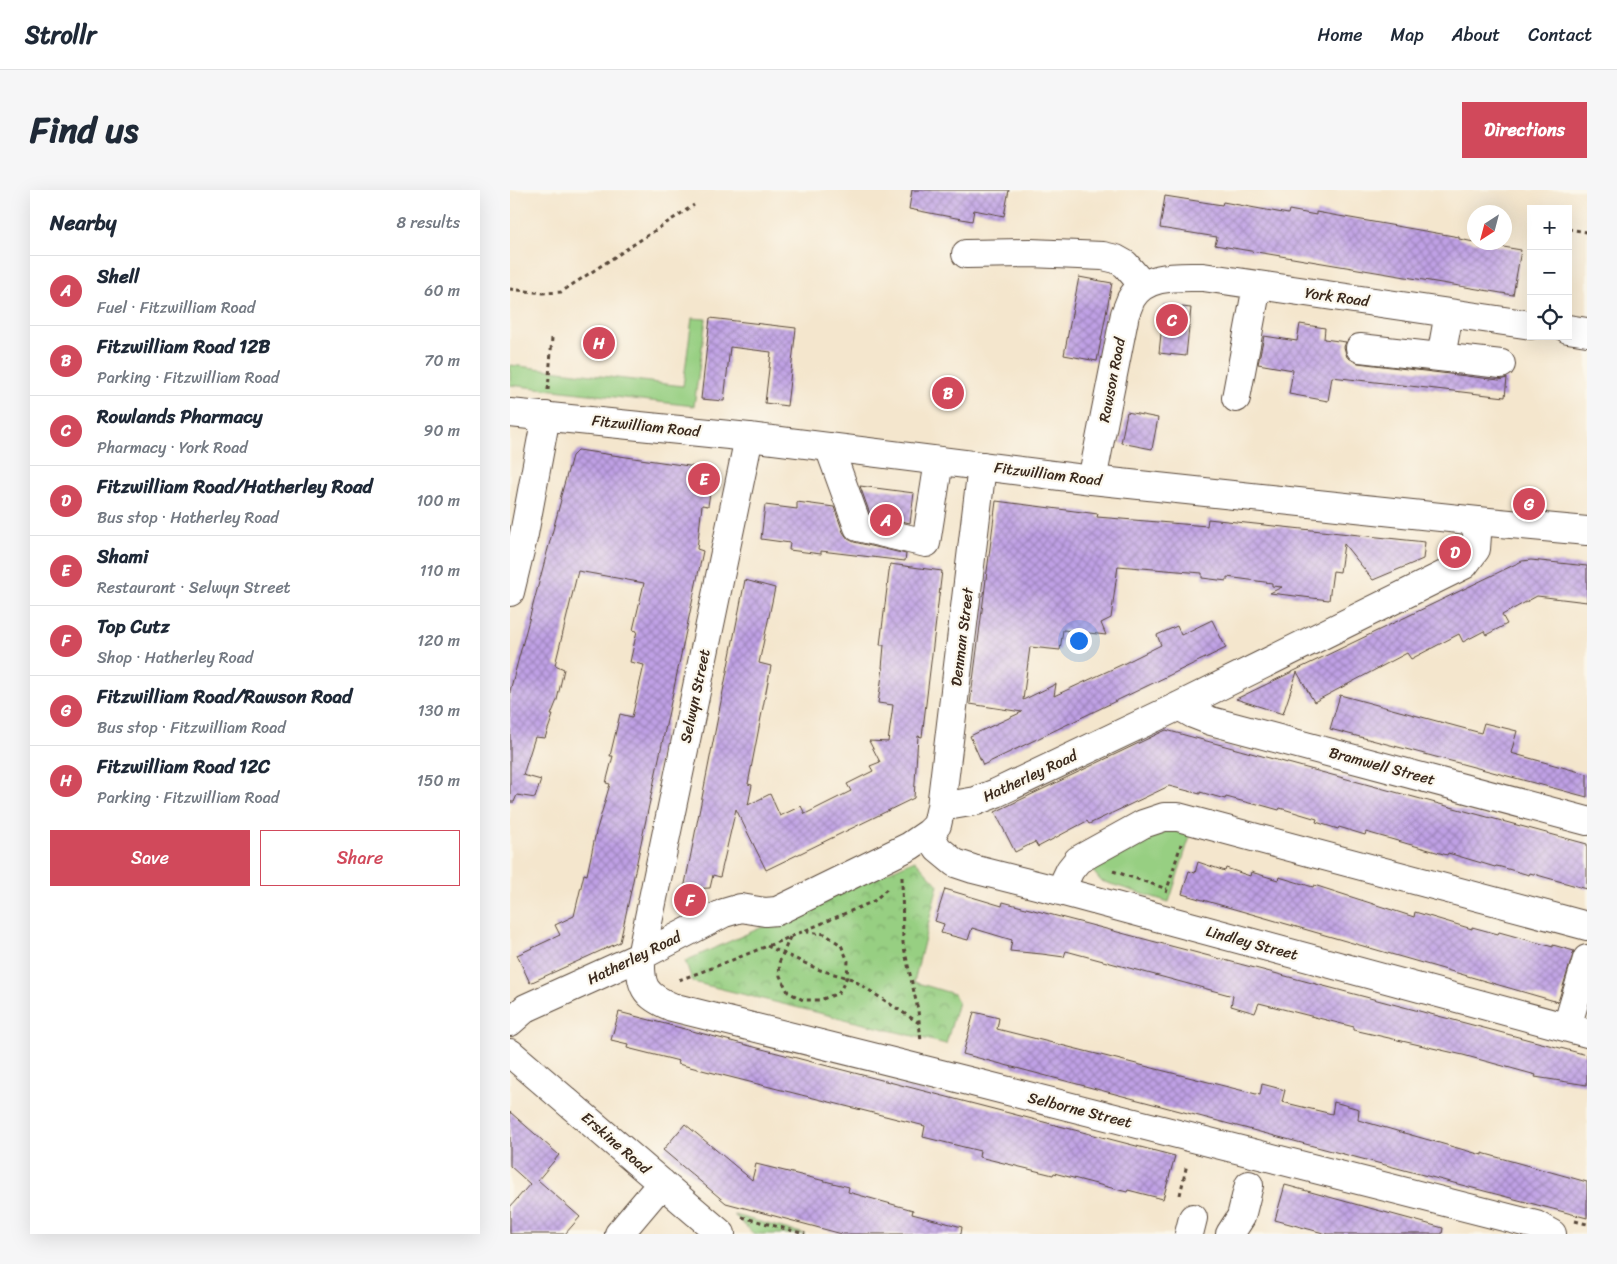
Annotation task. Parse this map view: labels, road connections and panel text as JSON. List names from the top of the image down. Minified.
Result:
{"streets":{"street":["York Road","Rawson Road","Fitzwilliam Road","Denman Street","Selwyn Street","Bramwell Street","Hatherley Road","Lindley Street","Selborne Street","Erskine Road"]},"crossings":[["York Road","Rawson Road"],["Rawson Road","Fitzwilliam Road"],["Fitzwilliam Road","Denman Street"],["Fitzwilliam Road","Selwyn Street"],["Fitzwilliam Road","Hatherley Road"],["Denman Street","Hatherley Road"],["Selwyn Street","Hatherley Road"],["Selwyn Street","Selborne Street"],["Bramwell Street","Hatherley Road"],["Hatherley Road","Lindley Street"],["Hatherley Road","Selborne Street"]],"north":"bottom left","page":{"header":"Strollr","nav":["Home","Map","About","Contact"],"title":"Find us","buttons":["Directions",["Save","Share"]],"heading":["Nearby","8 results"],"map_buttons":["+","−"],"list":[{"mark":"A","name":"Shell","note":"Fuel · Fitzwilliam Road","value":"60 m"},{"mark":"B","name":"Fitzwilliam Road 12B","note":"Parking · Fitzwilliam Road","value":"70 m"},{"mark":"C","name":"Rowlands Pharmacy","note":"Pharmacy · York Road","value":"90 m"},{"mark":"D","name":"Fitzwilliam Road/Hatherley Road","note":"Bus stop · Hatherley Road","value":"100 m"},{"mark":"E","name":"Shami","note":"Restaurant · Selwyn Street","value":"110 m"},{"mark":"F","name":"Top Cutz","note":"Shop · Hatherley Road","value":"120 m"},{"mark":"G","name":"Fitzwilliam Road/Rawson Road","note":"Bus stop · Fitzwilliam Road","value":"130 m"},{"mark":"H","name":"Fitzwilliam Road 12C","note":"Parking · Fitzwilliam Road","value":"150 m"}],"pins":["C","H","B","E","G","A","D","F"]}}
